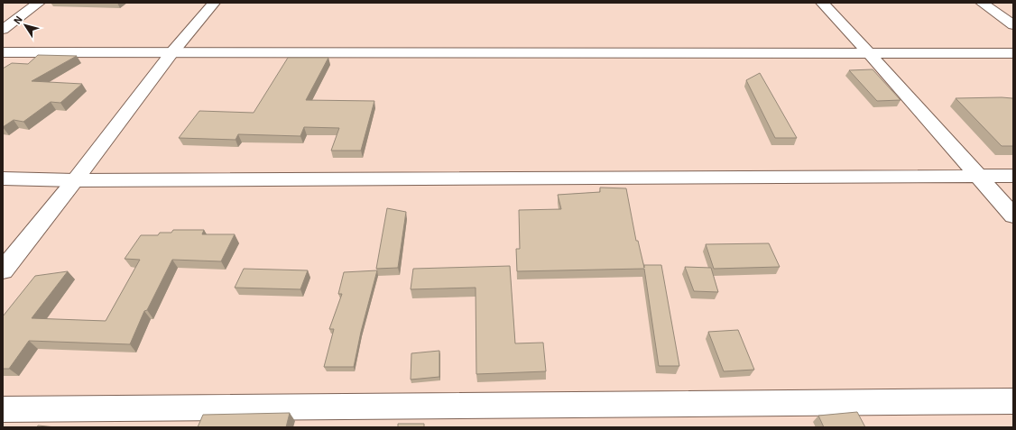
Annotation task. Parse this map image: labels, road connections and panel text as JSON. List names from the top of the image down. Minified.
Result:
{"north":"top left"}
